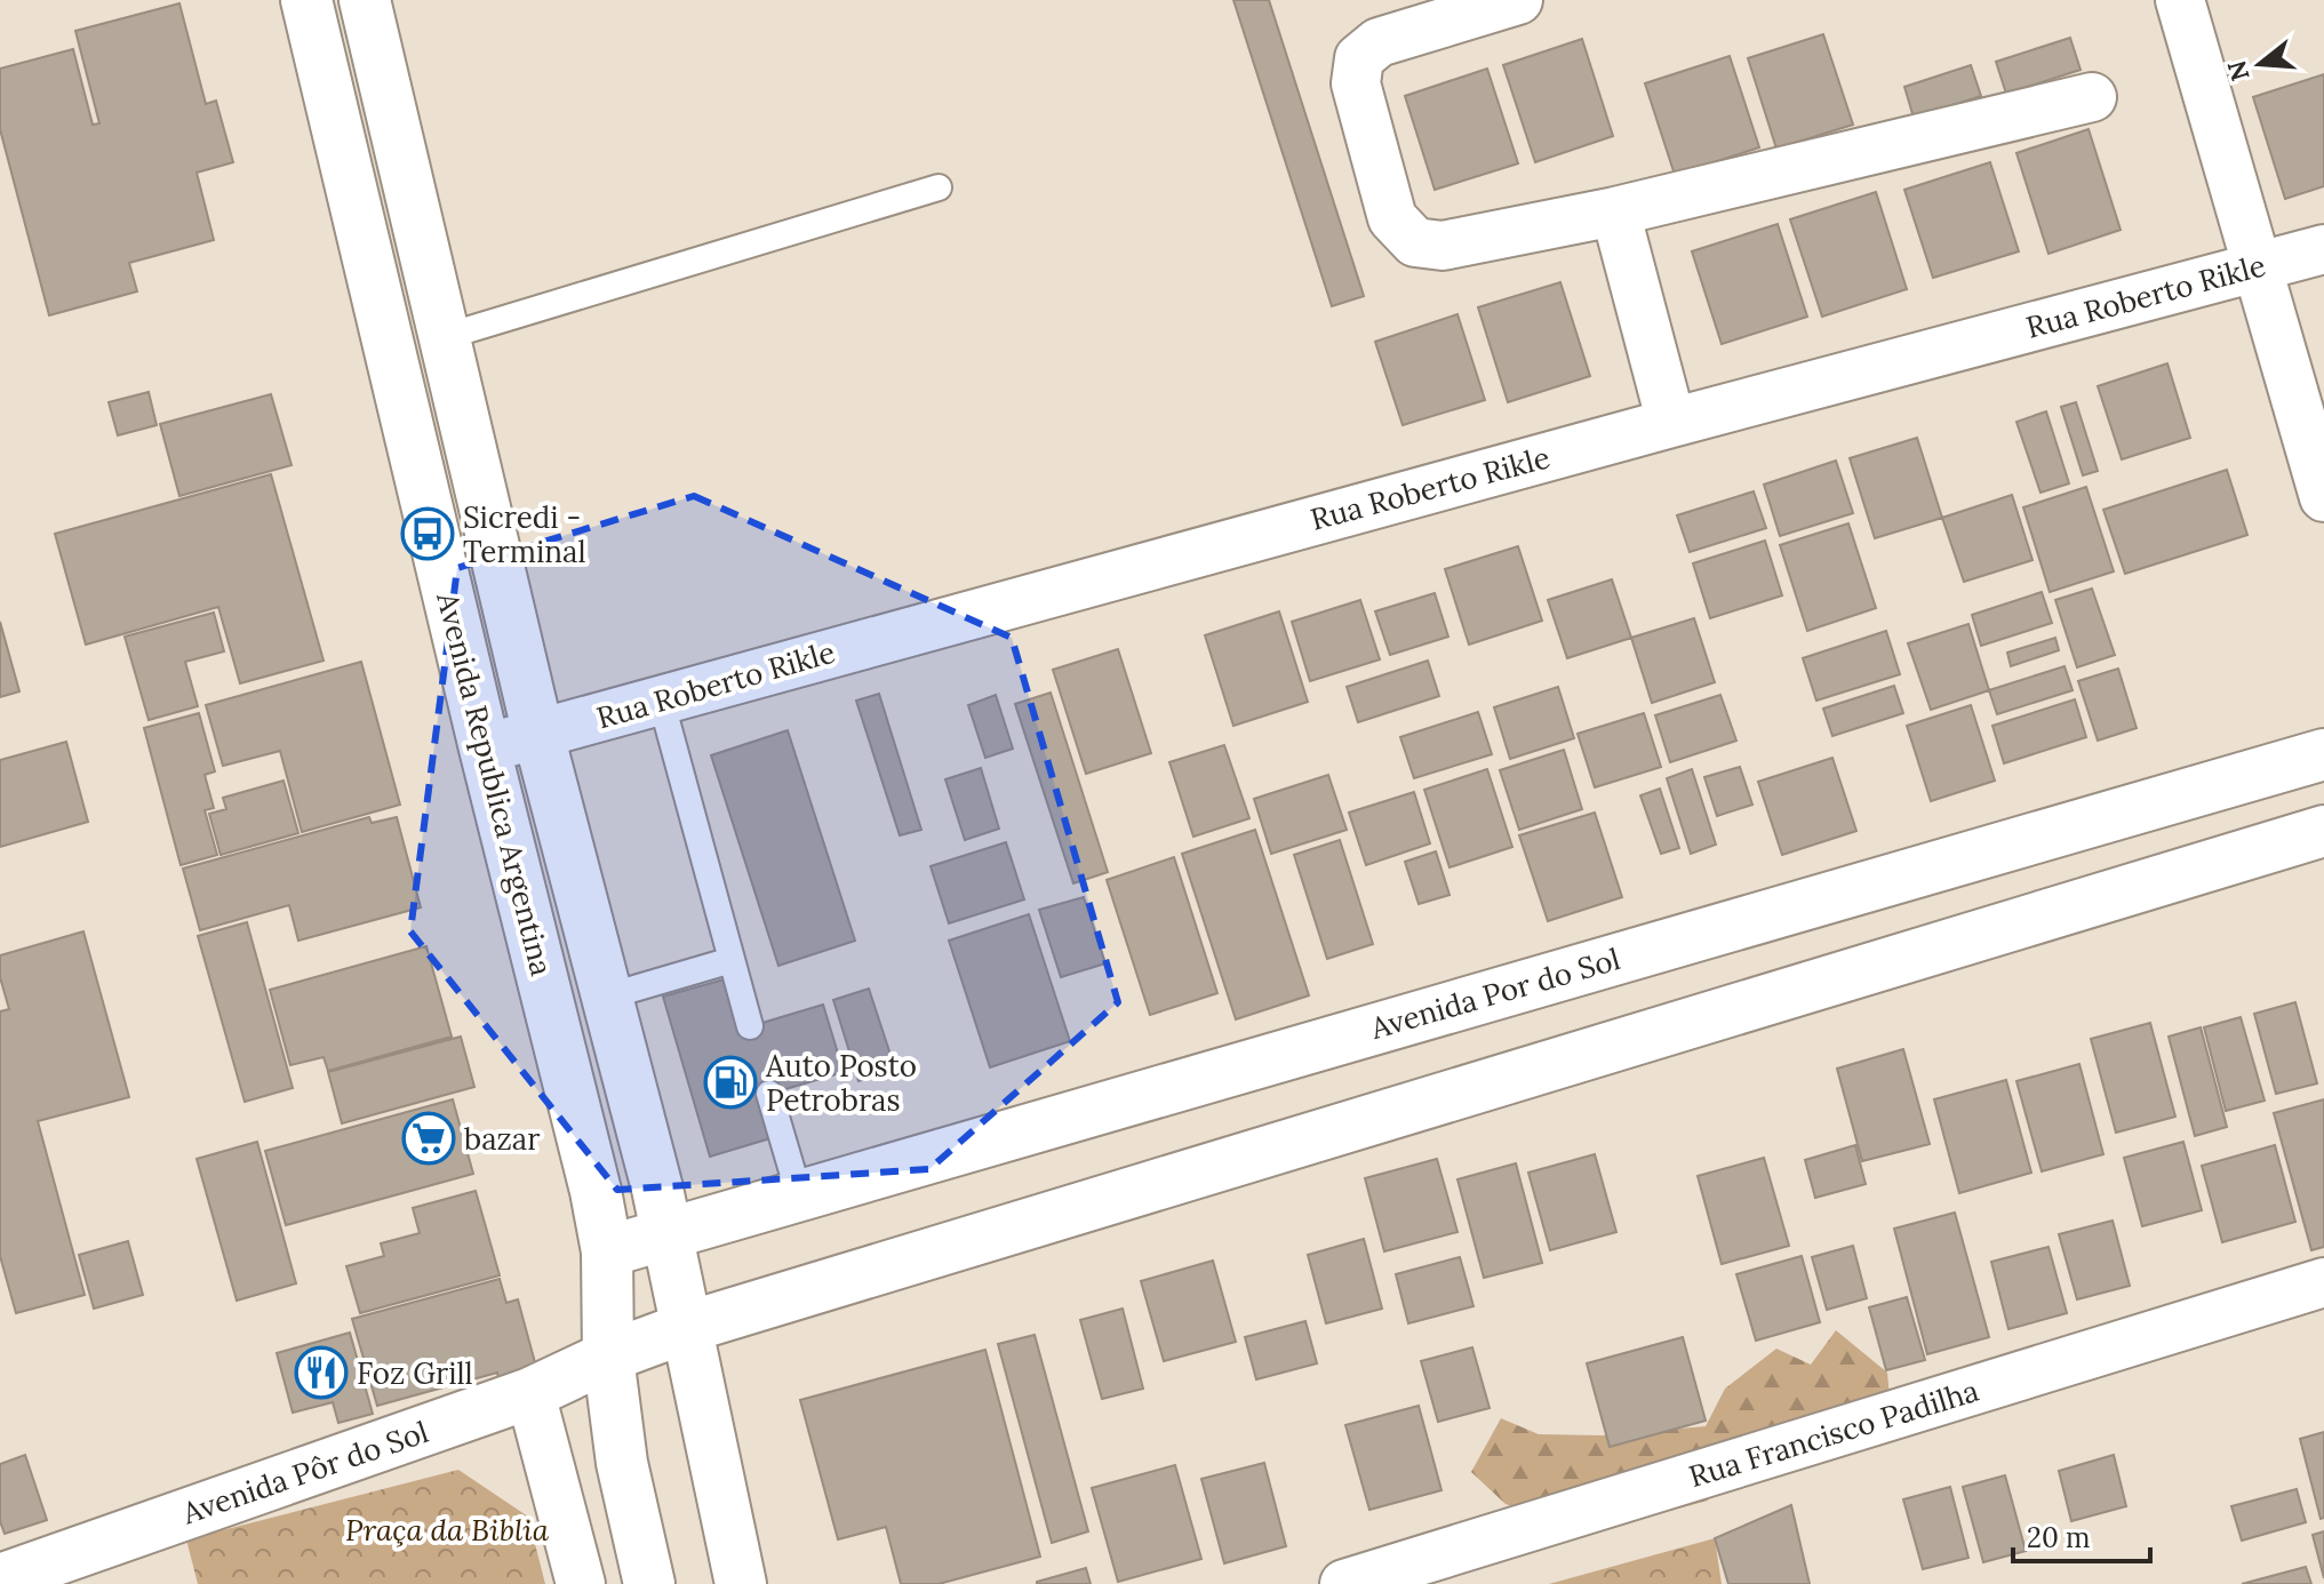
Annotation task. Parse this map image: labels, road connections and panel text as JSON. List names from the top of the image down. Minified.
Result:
{"streets":{"street":["Rua Roberto Rikle","Avenida Republica Argentina","Avenida Por do Sol","Rua Francisco Padilha","Avenida Pôr do Sol"]},"crossings":[["Rua Roberto Rikle","Avenida Republica Argentina"],["Avenida Republica Argentina","Avenida Por do Sol"],["Avenida Republica Argentina","Avenida Pôr do Sol"]],"parks":["Praça da Biblia"],"places":{"bus stop":["Sicredi - Terminal"],"fuel station":["Auto Posto Petrobras"],"supermarket":["bazar"],"restaurant":["Foz Grill"]},"scale_bar":"20 m","north":"left"}
